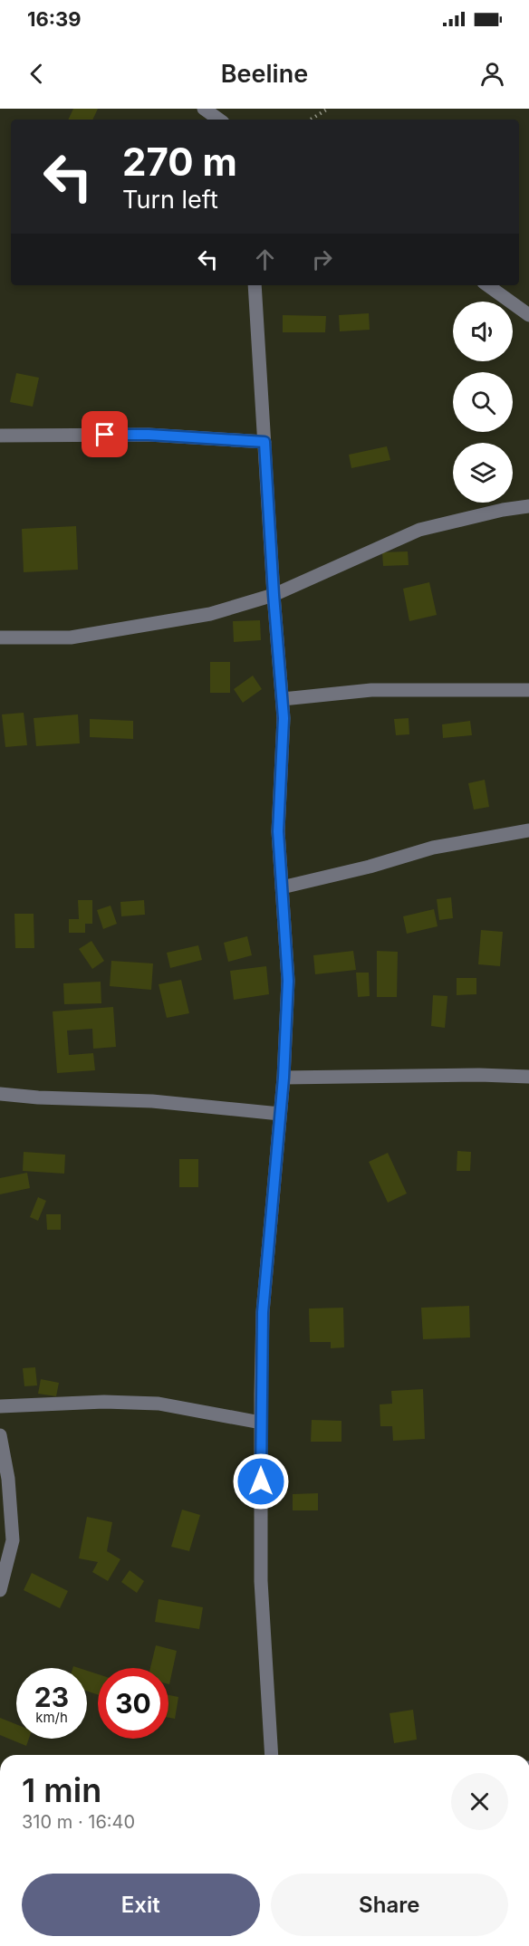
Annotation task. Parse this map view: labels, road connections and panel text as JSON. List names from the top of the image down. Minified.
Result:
{"page":{"status":"16:39","header":"Beeline","turn":["270 m","Turn left"],"speed":"23 km/h","limit":"30","heading":["1 min","310 m · 16:40"],"buttons":["Exit","Share"]}}
